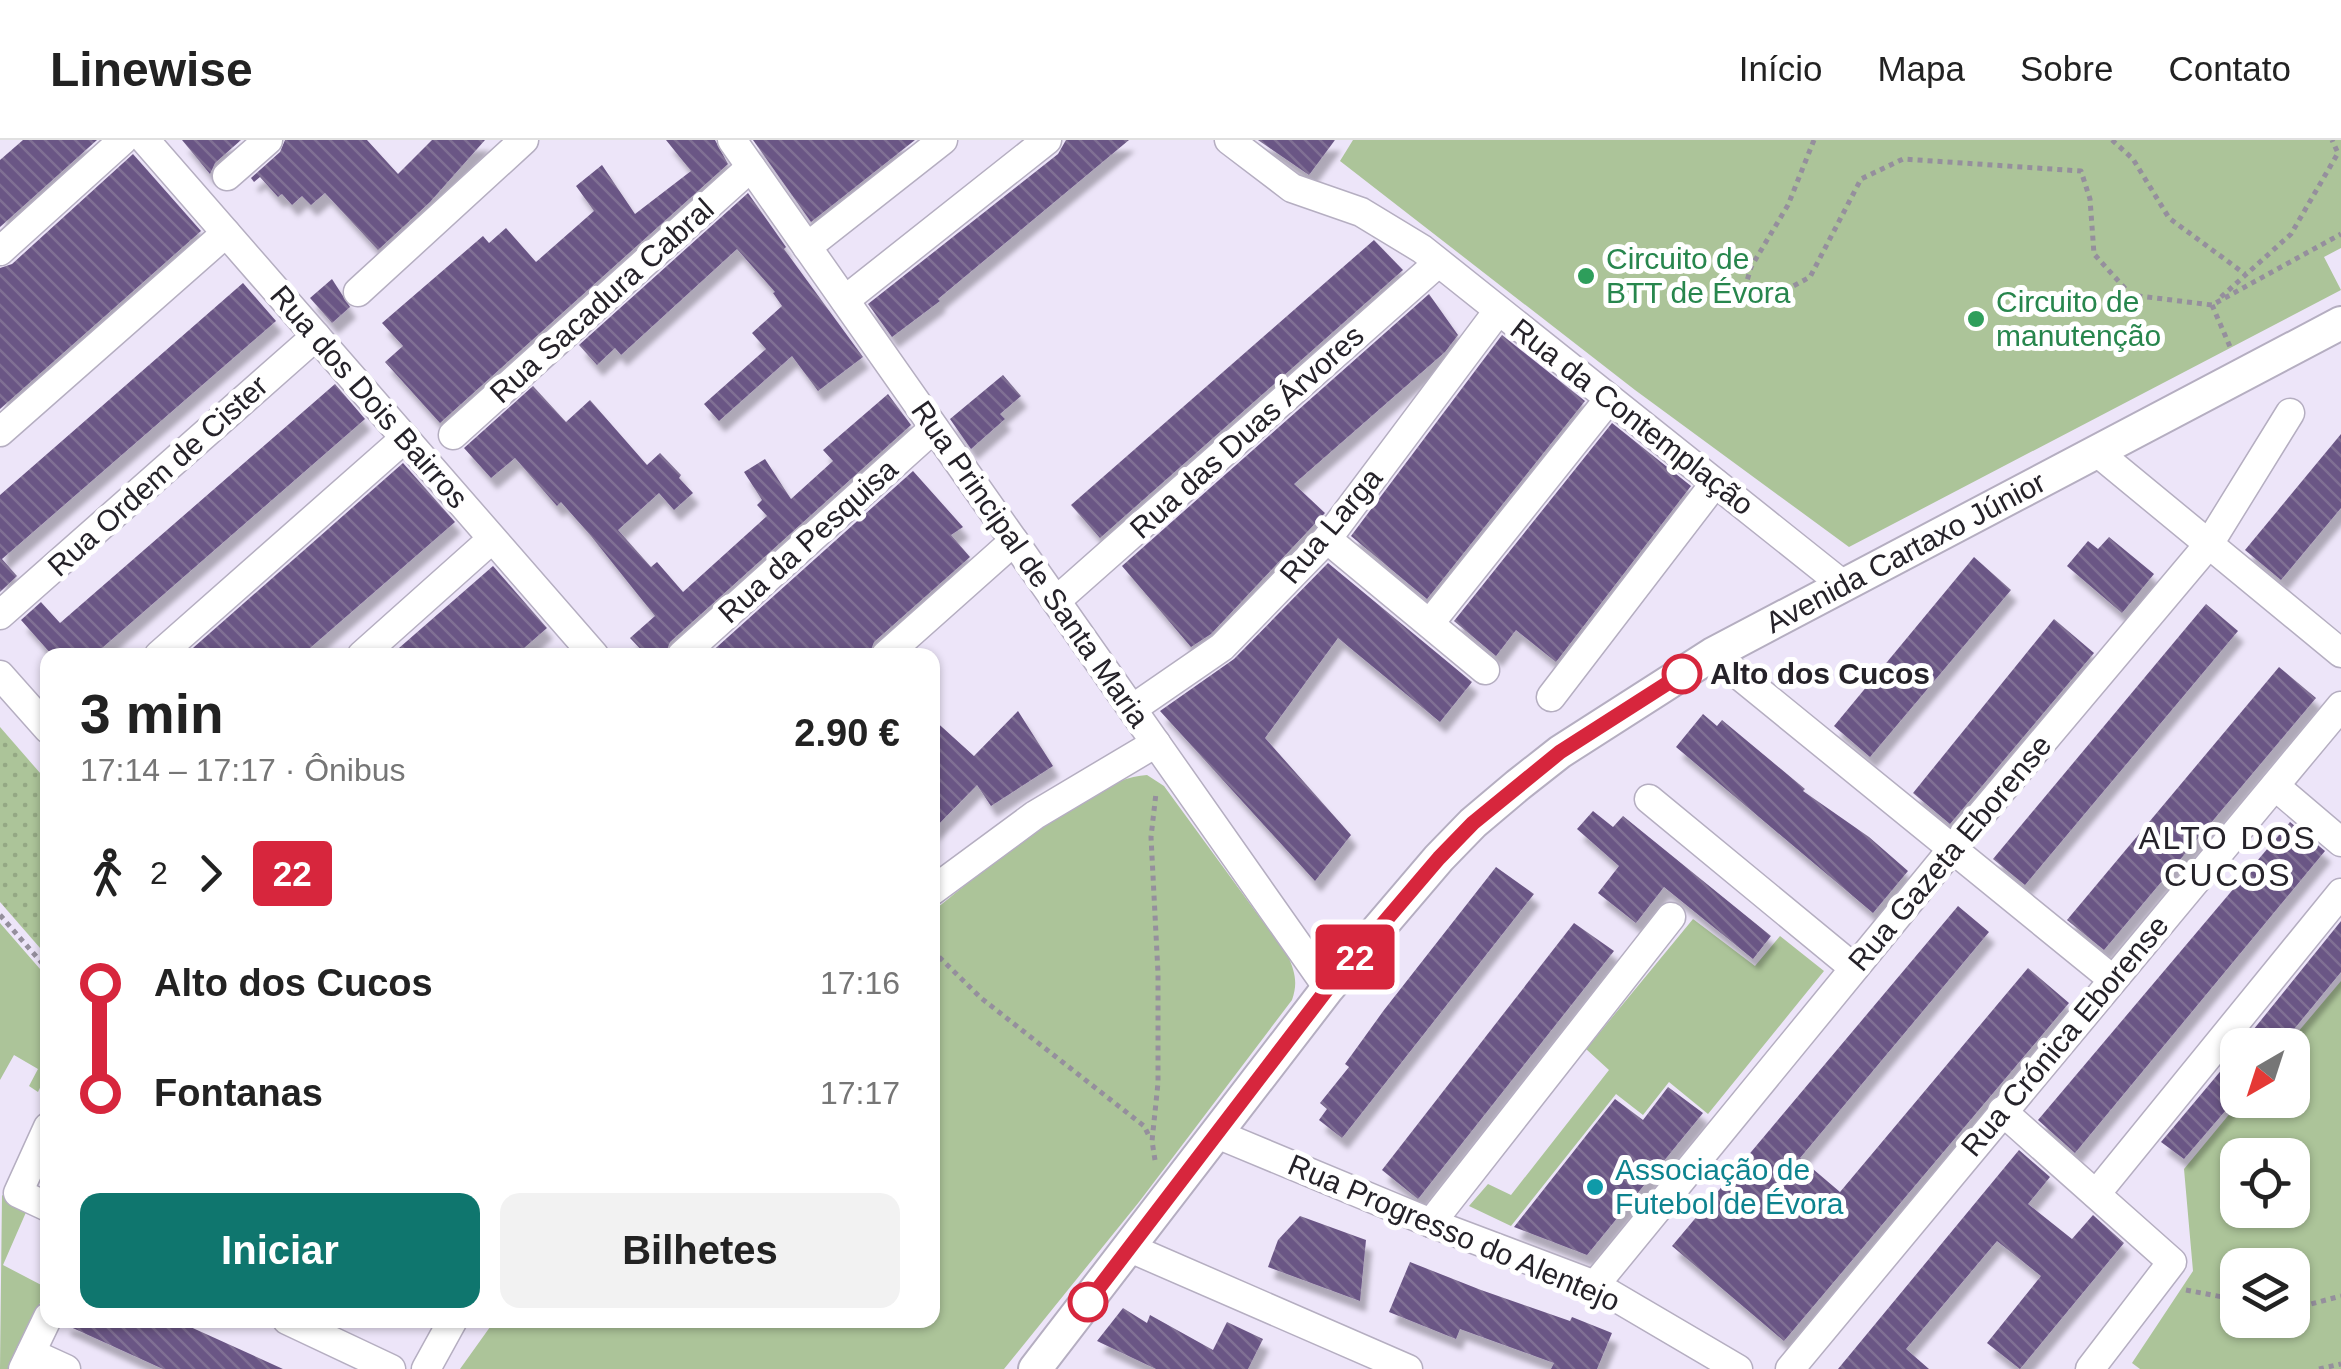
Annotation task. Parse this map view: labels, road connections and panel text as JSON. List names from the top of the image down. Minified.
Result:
{"streets":{"street":["Rua Sacadura Cabral","Rua dos Dois Bairros","Rua da Contemplação","Rua das Duas Árvores","Rua Ordem de Cister","Rua Larga","Rua da Pesquisa","Avenida Cartaxo Júnior","Rua Principal de Santa Maria","Rua Gazeta Eborense","Rua Crónica Eborense","Rua Progresso do Alentejo"]},"crossings":[["Rua Sacadura Cabral","Rua Principal de Santa Maria"],["Rua dos Dois Bairros","Rua Ordem de Cister"],["Rua da Contemplação","Rua das Duas Árvores"],["Rua da Contemplação","Rua Larga"],["Rua da Contemplação","Avenida Cartaxo Júnior"],["Rua das Duas Árvores","Rua Principal de Santa Maria"],["Rua Larga","Rua Principal de Santa Maria"],["Rua da Pesquisa","Rua Principal de Santa Maria"],["Avenida Cartaxo Júnior","Rua Principal de Santa Maria"],["Avenida Cartaxo Júnior","Rua Progresso do Alentejo"],["Rua Gazeta Eborense","Rua Progresso do Alentejo"]],"districts":["ALTO DOS CUCOS"],"places":["Circuito de BTT de Évora","Circuito de manutenção","Alto dos Cucos","Associação de Futebol de Évora"],"lines":["bus line 22"],"north":"bottom left","page":{"header":"Linewise","nav":["Início","Mapa","Sobre","Contato"],"on_map":"22","heading":["3 min","17:14 – 17:17 · Ônibus","2.90 €"],"legs":["2","22"],"list":[{"name":"Alto dos Cucos","value":"17:16"},{"name":"Fontanas","value":"17:17"}],"buttons":["Iniciar","Bilhetes"]}}
